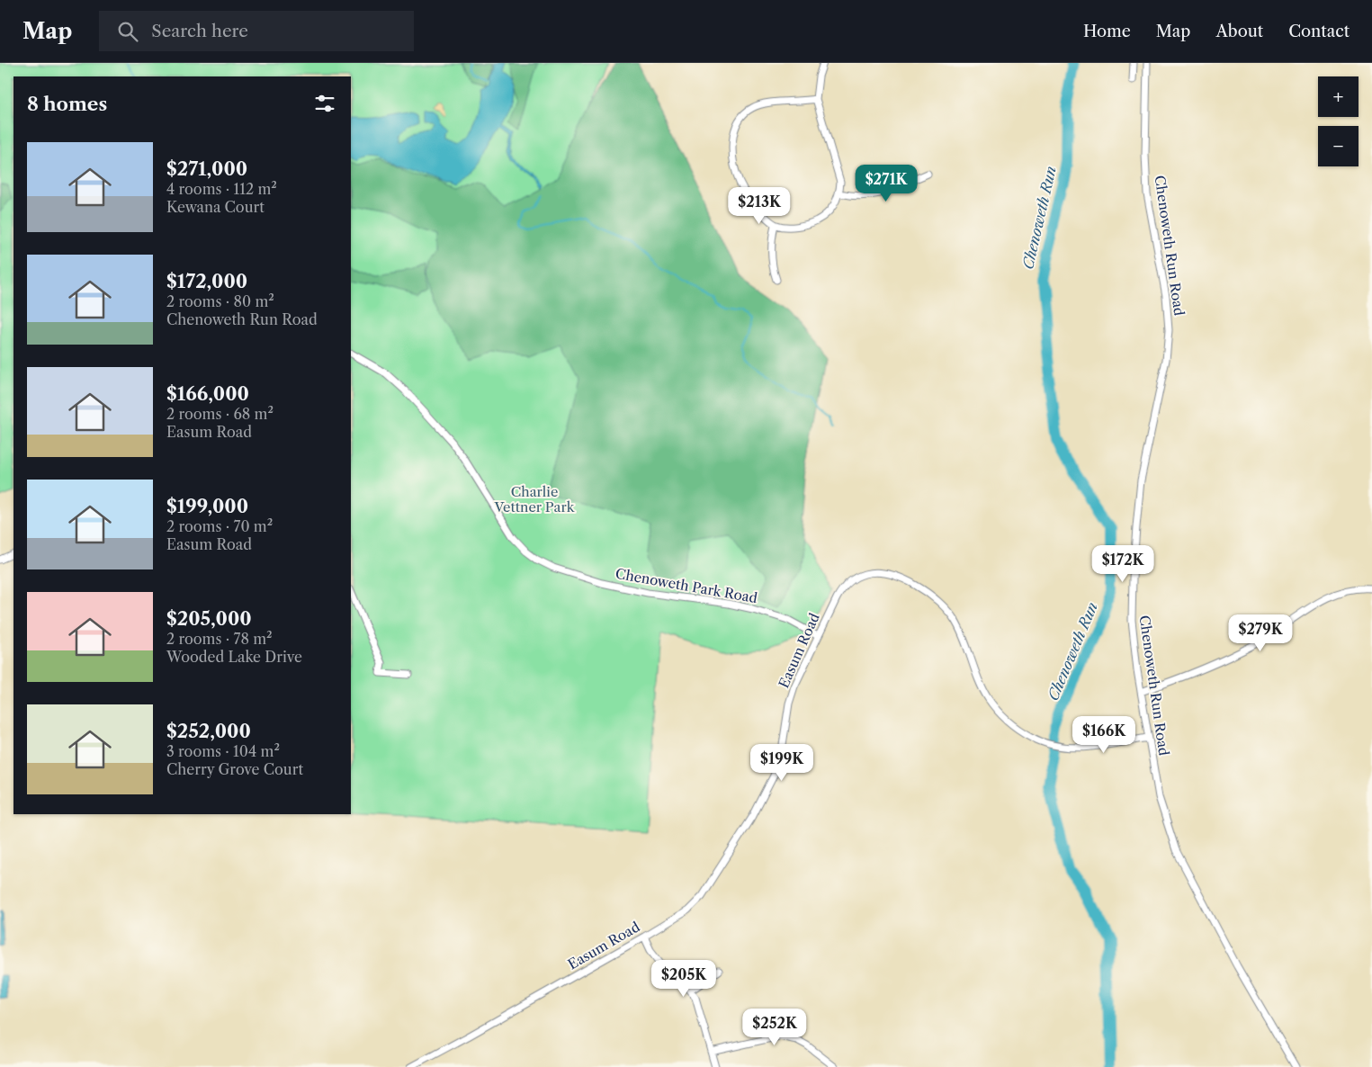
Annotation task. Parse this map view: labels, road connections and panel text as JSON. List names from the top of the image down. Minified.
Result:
{"streets":{"street":["Chenoweth Run Road","Chenoweth Park Road","Easum Road"]},"crossings":[["Chenoweth Run Road","Easum Road"],["Chenoweth Park Road","Easum Road"]],"water":["Chenoweth Run"],"parks":["Charlie Vettner Park"],"page":{"header":"Map","search":"Search here","nav":["Home","Map","About","Contact"],"map_buttons":["+","−"],"heading":"8 homes","list":[{"name":"$271,000","note":"4 rooms · 112 m² · Kewana Court"},{"name":"$172,000","note":"2 rooms · 80 m² · Chenoweth Run Road"},{"name":"$166,000","note":"2 rooms · 68 m² · Easum Road"},{"name":"$199,000","note":"2 rooms · 70 m² · Easum Road"},{"name":"$205,000","note":"2 rooms · 78 m² · Wooded Lake Drive"},{"name":"$252,000","note":"3 rooms · 104 m² · Cherry Grove Court"}],"price":["$271K","$213K","$172K","$279K","$166K","$199K","$205K","$252K"]}}
